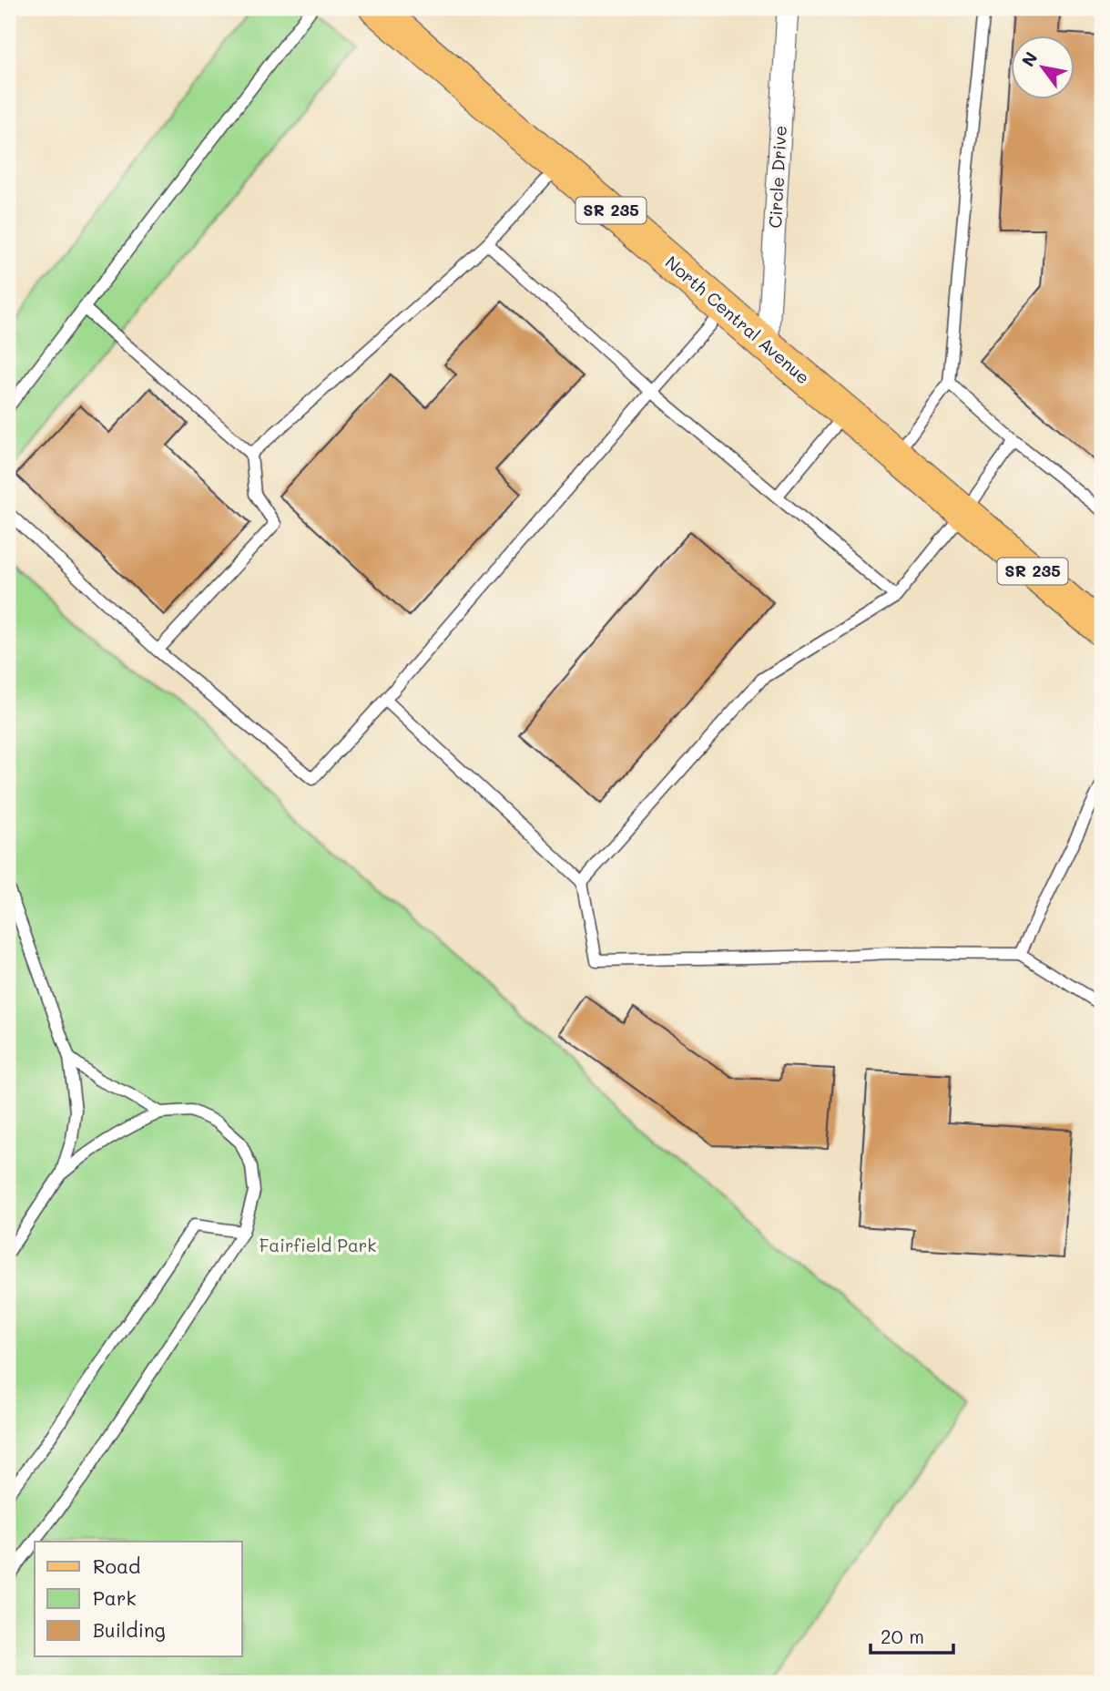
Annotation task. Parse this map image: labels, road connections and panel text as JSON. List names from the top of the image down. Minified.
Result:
{"streets":{"main road":["SR 235","North Central Avenue"],"street":["Circle Drive"]},"crossings":[["Circle Drive","North Central Avenue"]],"parks":["Fairfield Park"],"legend":["Road","Park","Building"],"scale_bar":"20 m","north":"top left"}
